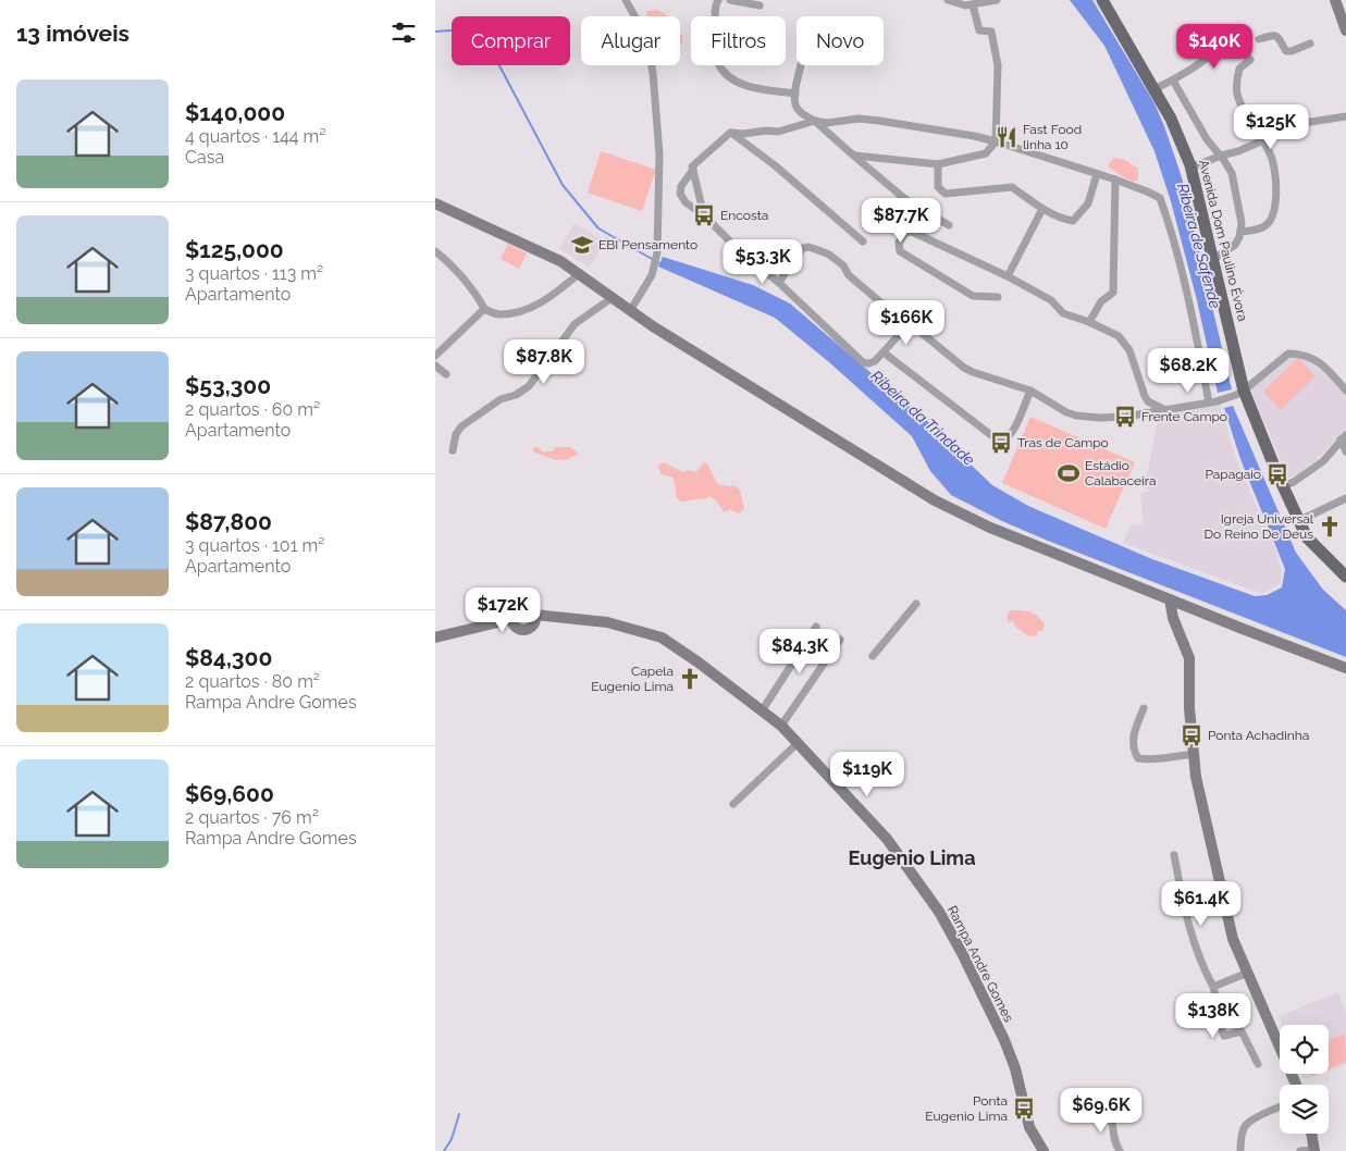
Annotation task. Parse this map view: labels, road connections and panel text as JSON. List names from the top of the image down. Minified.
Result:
{"streets":{"main road":["Avenida Dom Paulino Évora"],"street":["Rampa Andre Gomes"]},"districts":["Eugenio Lima"],"water":["Ribeira de Safende","Ribeira da Trindade"],"places":{"restaurant":["Fast Food linha 10"],"bus stop":["Encosta","Frente Campo","Tras de Campo","Papagaio","Ponta Achadinha","Ponta Eugenio Lima"],"school or university":["EBI Pensamento"],"sports":["Estádio Calabaceira"],"church":["Igreja Universal Do Reino De Deus","Capela Eugenio Lima"]},"page":{"heading":"13 imóveis","chip":["Comprar","Alugar","Filtros","Novo"],"price":["$140K","$125K","$87.7K","$53.3K","$166K","$87.8K","$68.2K","$172K","$84.3K","$119K","$61.4K","$138K","$69.6K"],"list":[{"name":"$140,000","note":"4 quartos · 144 m² · Casa"},{"name":"$125,000","note":"3 quartos · 113 m² · Apartamento"},{"name":"$53,300","note":"2 quartos · 60 m² · Apartamento"},{"name":"$87,800","note":"3 quartos · 101 m² · Apartamento"},{"name":"$84,300","note":"2 quartos · 80 m² · Rampa Andre Gomes"},{"name":"$69,600","note":"2 quartos · 76 m² · Rampa Andre Gomes"}]}}
